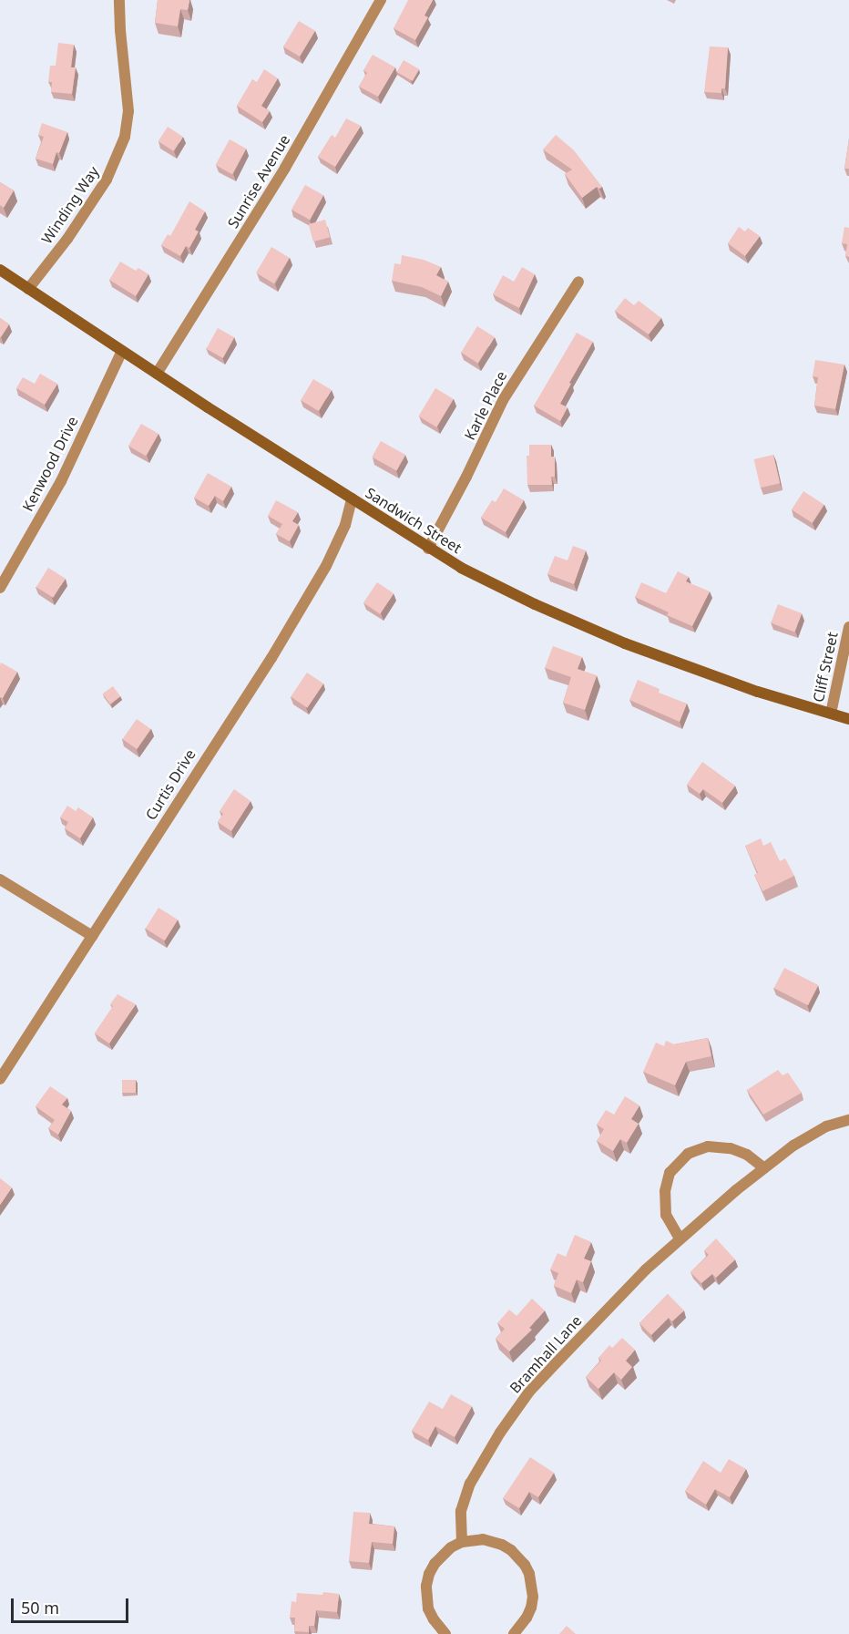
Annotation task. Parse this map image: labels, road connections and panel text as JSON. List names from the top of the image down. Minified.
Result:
{"streets":{"street":["Sunrise Avenue","Winding Way","Karle Place","Kenwood Drive","Sandwich Street","Cliff Street","Curtis Drive","Bramhall Lane"]},"crossings":[["Sunrise Avenue","Sandwich Street"],["Winding Way","Sandwich Street"],["Karle Place","Sandwich Street"],["Kenwood Drive","Sandwich Street"],["Sandwich Street","Cliff Street"],["Sandwich Street","Curtis Drive"]],"scale_bar":"50 m"}
